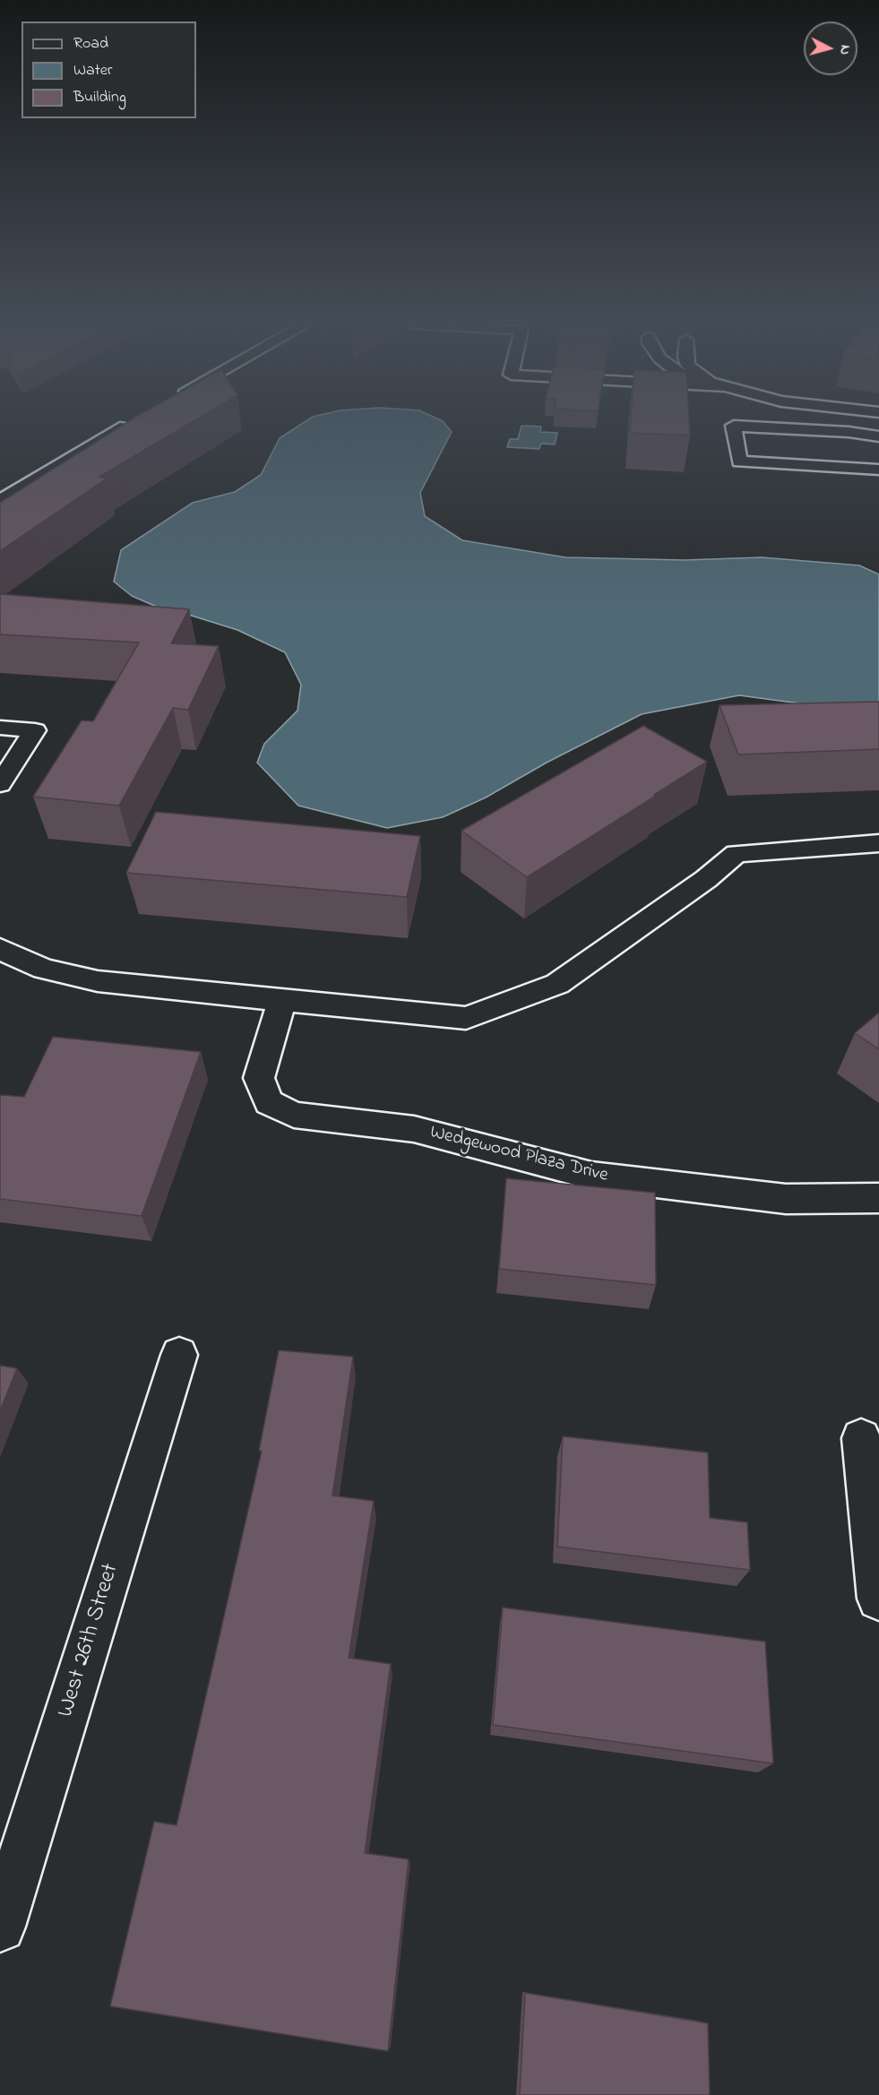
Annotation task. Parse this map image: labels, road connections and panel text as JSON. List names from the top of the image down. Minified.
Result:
{"streets":{"street":["Wedgewood Plaza Drive","West 26th Street"]},"legend":["Road","Water","Building"],"north":"right"}
